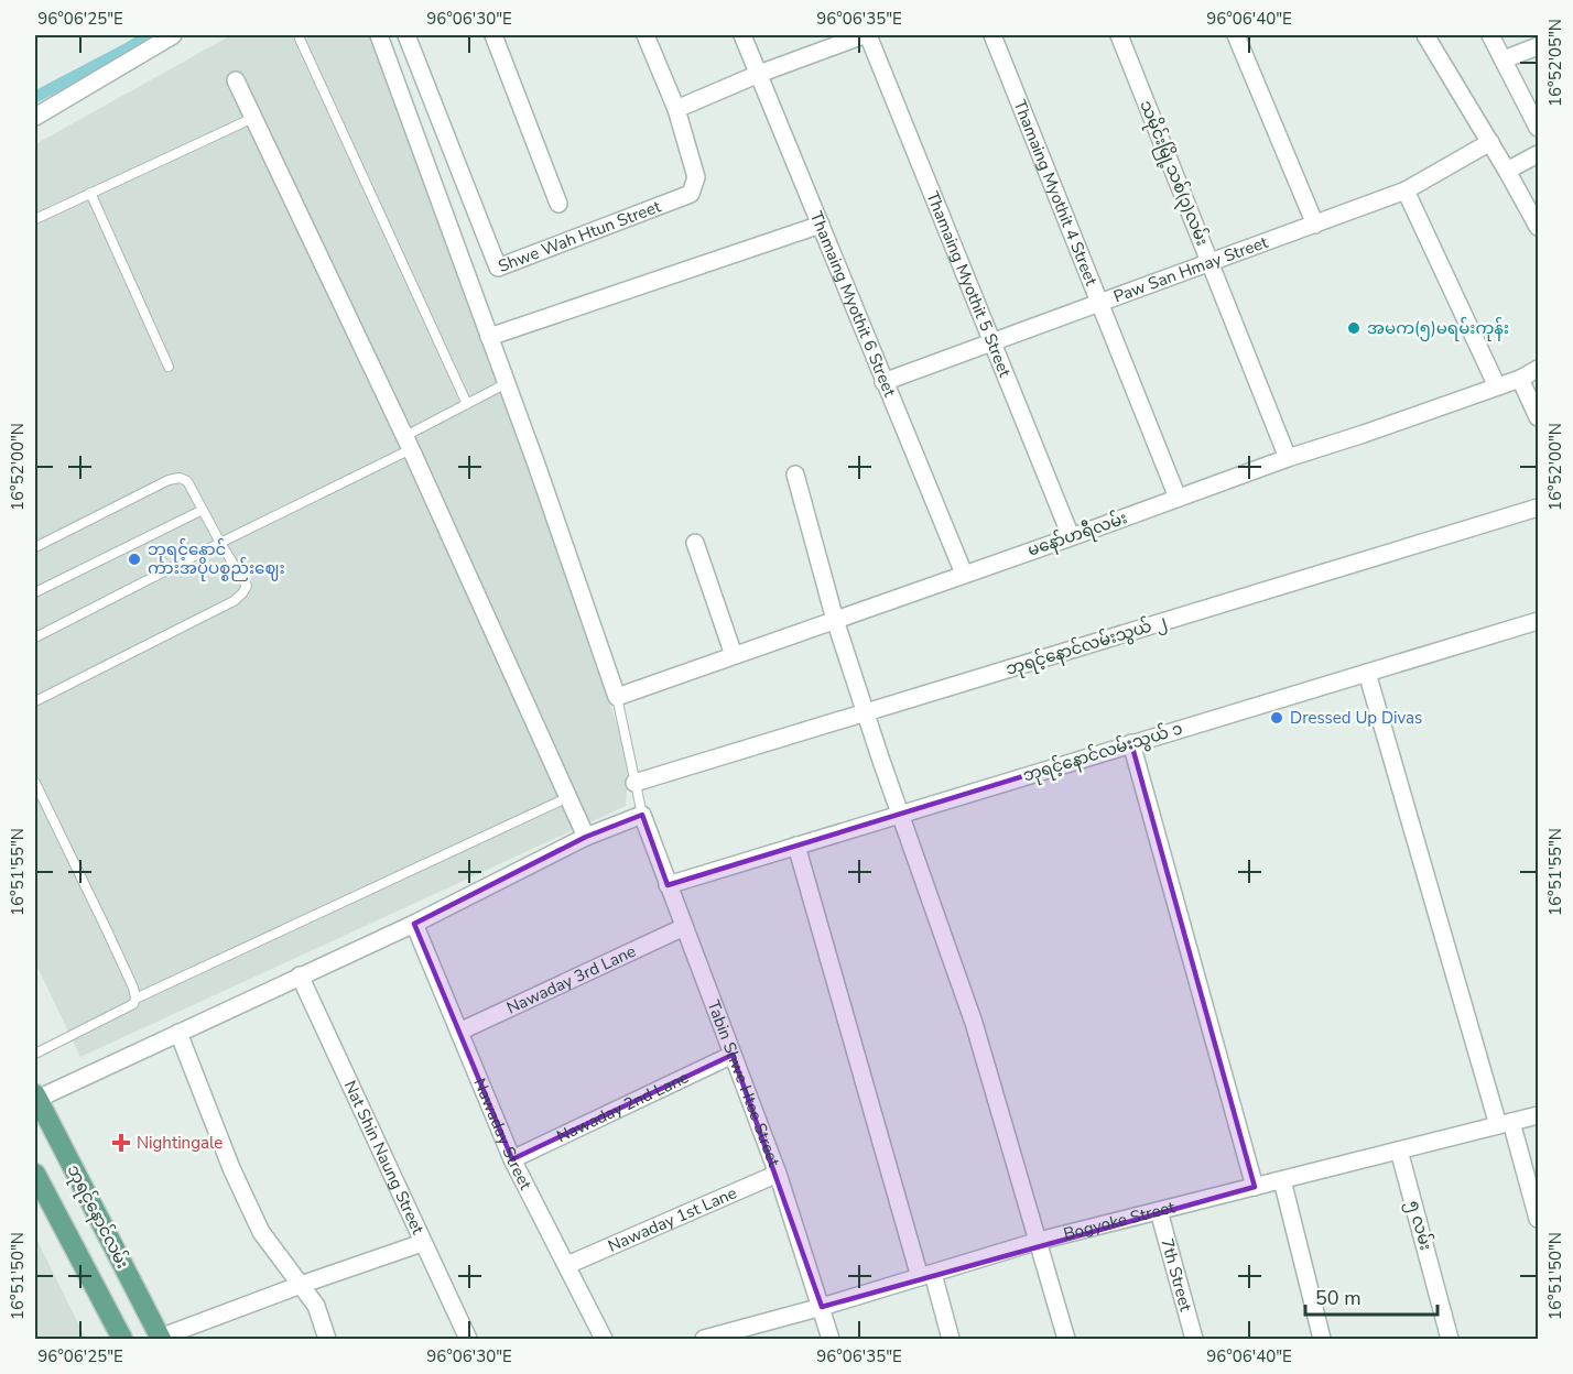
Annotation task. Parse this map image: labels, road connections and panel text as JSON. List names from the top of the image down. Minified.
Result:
{"streets":{"main road":["ဘုရင့်နောင်လမ်း"],"street":["သမိုင်းမြို့သစ်(၃)လမ်း","Thamaing Myothit 4 Street","Shwe Wah Htun Street","Paw San Hmay Street","Thamaing Myothit 5 Street","Thamaing Myothit 6 Street","မနော်ဟရီလမ်း","ဘုရင့်နောင်လမ်းသွယ် ၂","ဘုရင့်နောင်လမ်းသွယ် ၁","Nawaday 3rd Lane","Tabin Shwe Htee Street","Nawaday 2nd Lane","Nawaday Street","Nat Shin Naung Street","Nawaday 1st Lane","Bogyoke Street","၅ လမ်း","7th Street"]},"crossings":[["သမိုင်းမြို့သစ်(၃)လမ်း","Paw San Hmay Street"],["သမိုင်းမြို့သစ်(၃)လမ်း","မနော်ဟရီလမ်း"],["Thamaing Myothit 4 Street","Paw San Hmay Street"],["Thamaing Myothit 4 Street","မနော်ဟရီလမ်း"],["Paw San Hmay Street","Thamaing Myothit 5 Street"],["Paw San Hmay Street","Thamaing Myothit 6 Street"],["Thamaing Myothit 5 Street","မနော်ဟရီလမ်း"],["Thamaing Myothit 6 Street","မနော်ဟရီလမ်း"],["ဘုရင့်နောင်လမ်းသွယ် ၁","Tabin Shwe Htee Street"],["Nawaday 3rd Lane","Tabin Shwe Htee Street"],["Nawaday 3rd Lane","Nawaday Street"],["Tabin Shwe Htee Street","Nawaday 2nd Lane"],["Tabin Shwe Htee Street","Nawaday 1st Lane"],["Tabin Shwe Htee Street","Bogyoke Street"],["Nawaday 2nd Lane","Nawaday Street"],["Nawaday Street","Nawaday 1st Lane"],["Bogyoke Street","၅ လမ်း"],["Bogyoke Street","7th Street"]],"places":{"other":["အမက(၅)မရမ်းကုန်း","ဘုရင့်နောင် ကားအပိုပစ္စည်းဈေး","Dressed Up Divas"],"health":["Nightingale"]},"scale_bar":"50 m","coordinates":["96°06'25\"E","96°06'30\"E","96°06'35\"E","96°06'40\"E","16°52'05\"N","16°52'00\"N","16°51'55\"N","16°51'50\"N"]}
